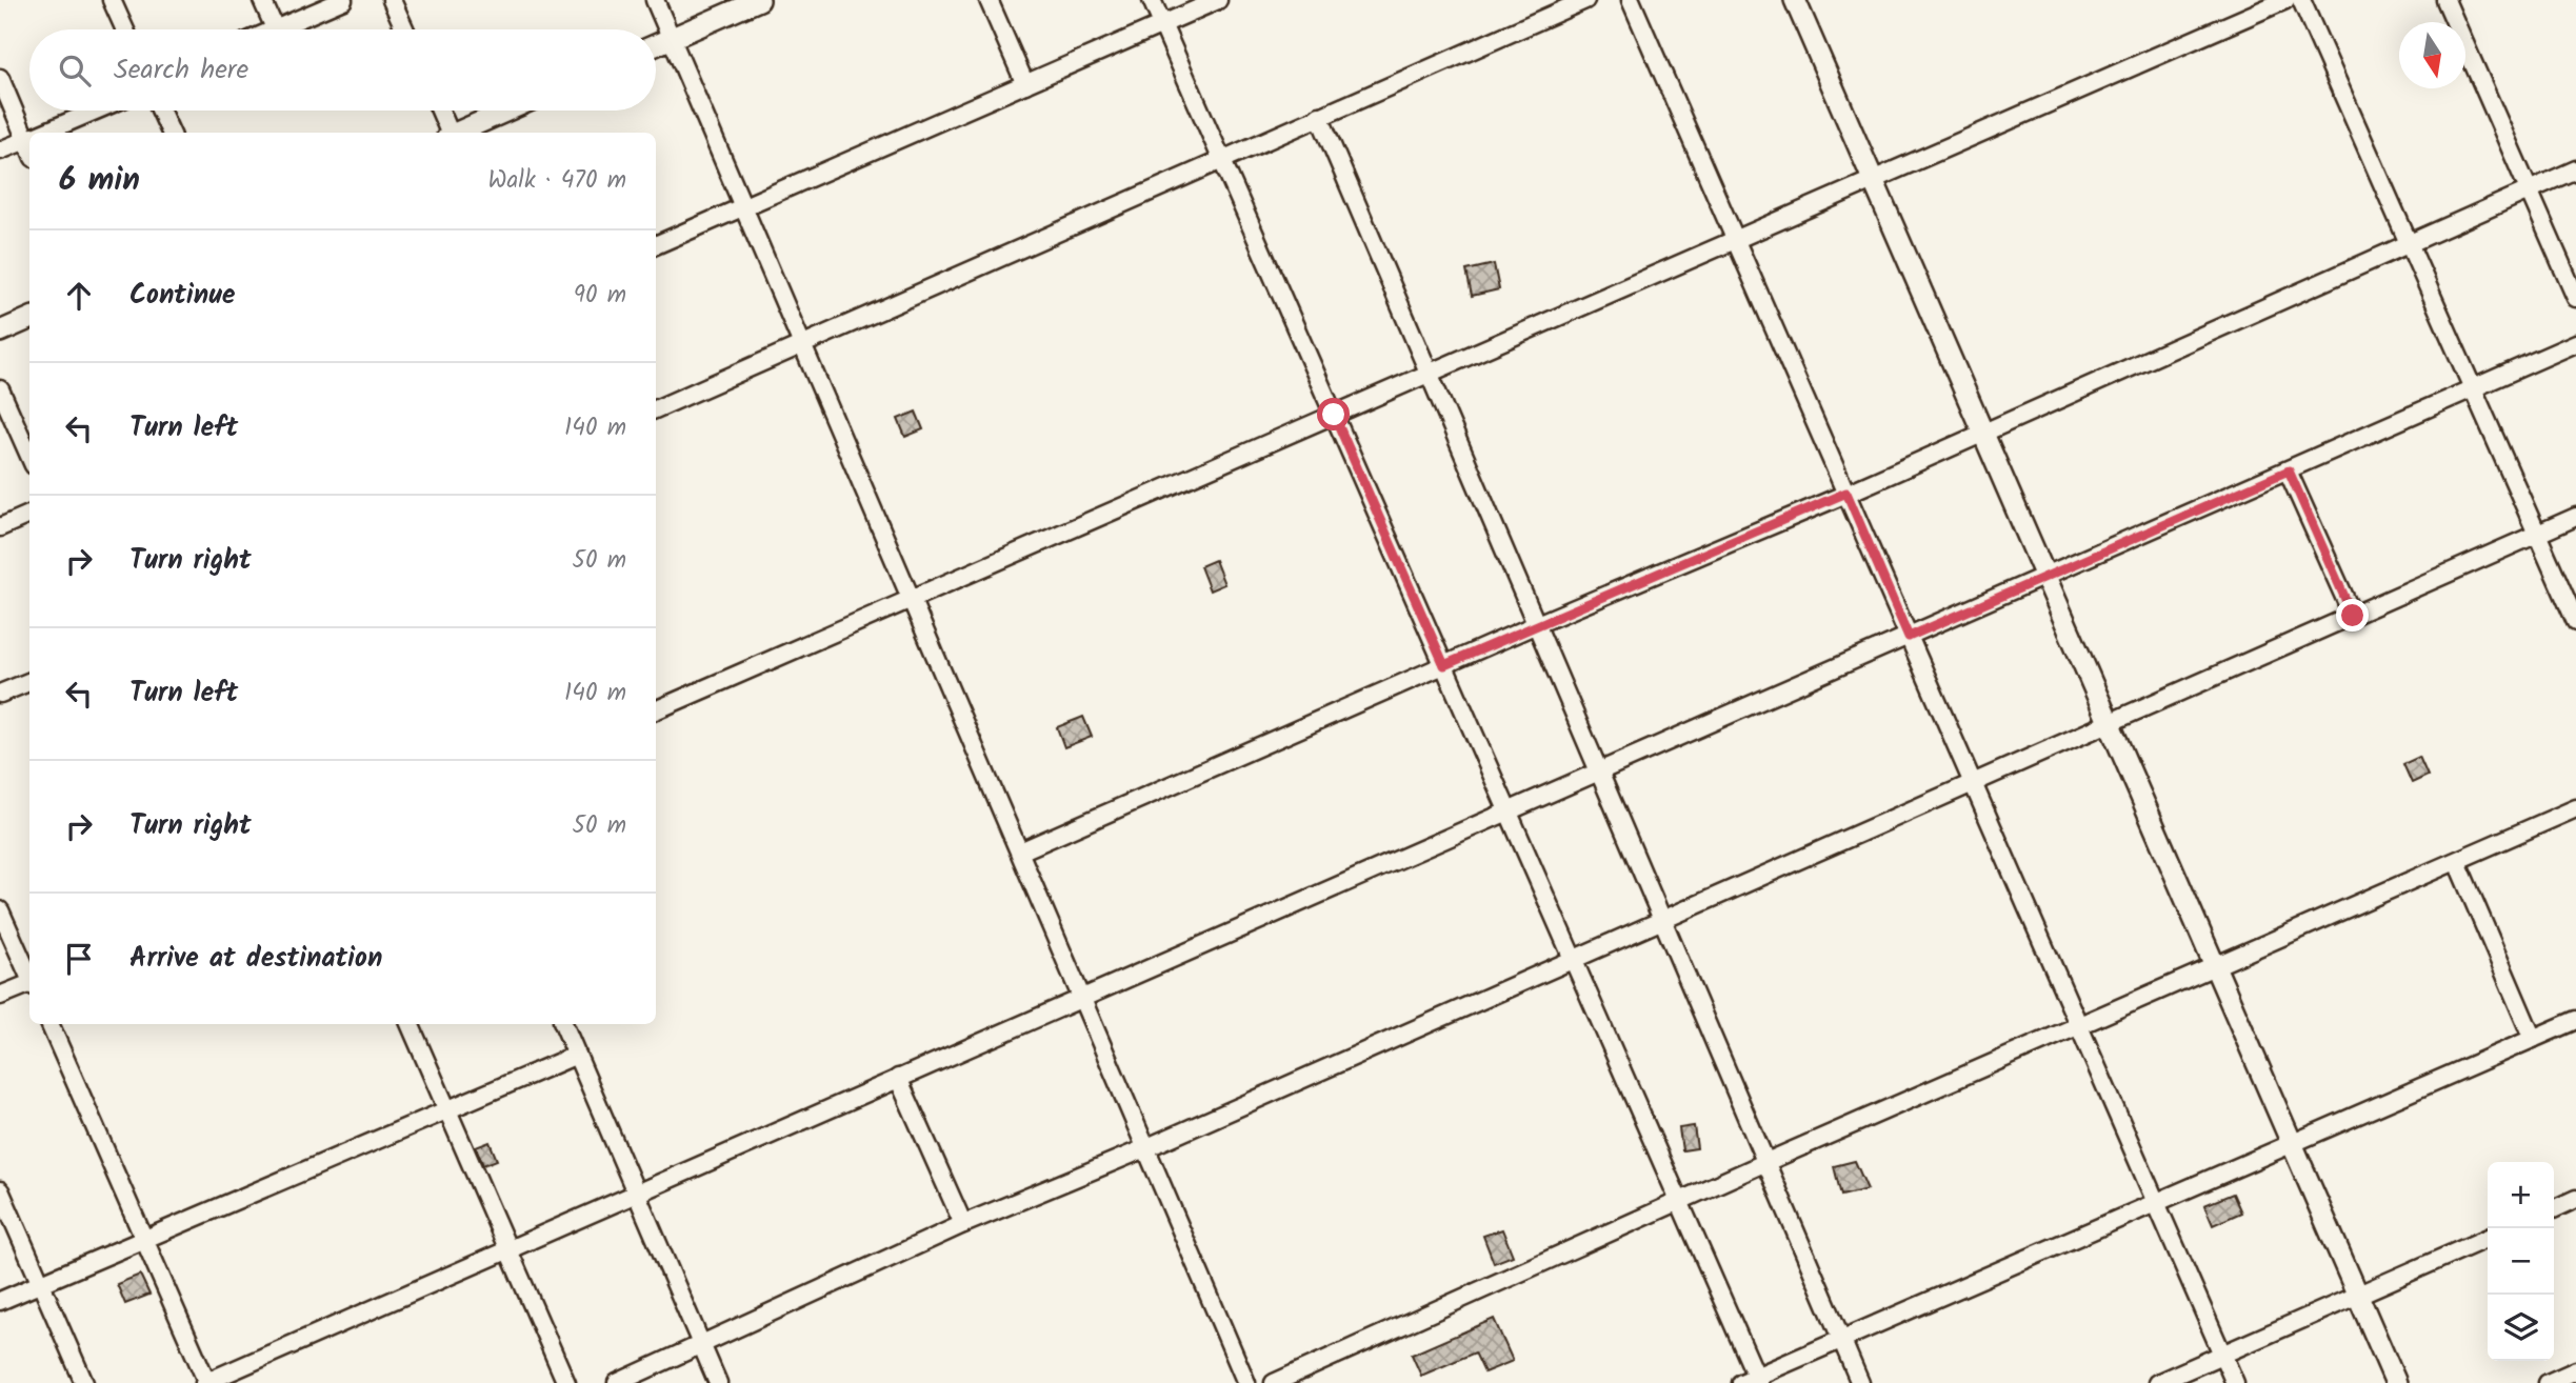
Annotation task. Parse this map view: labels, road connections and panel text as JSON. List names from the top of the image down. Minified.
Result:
{"north":"bottom","page":{"search":"Search here","heading":["6 min","Walk · 470 m"],"list":[["Continue","90 m"],["Turn left","140 m"],["Turn right","50 m"],["Turn left","140 m"],["Turn right","50 m"],"Arrive at destination"],"map_buttons":["+","−"]}}
